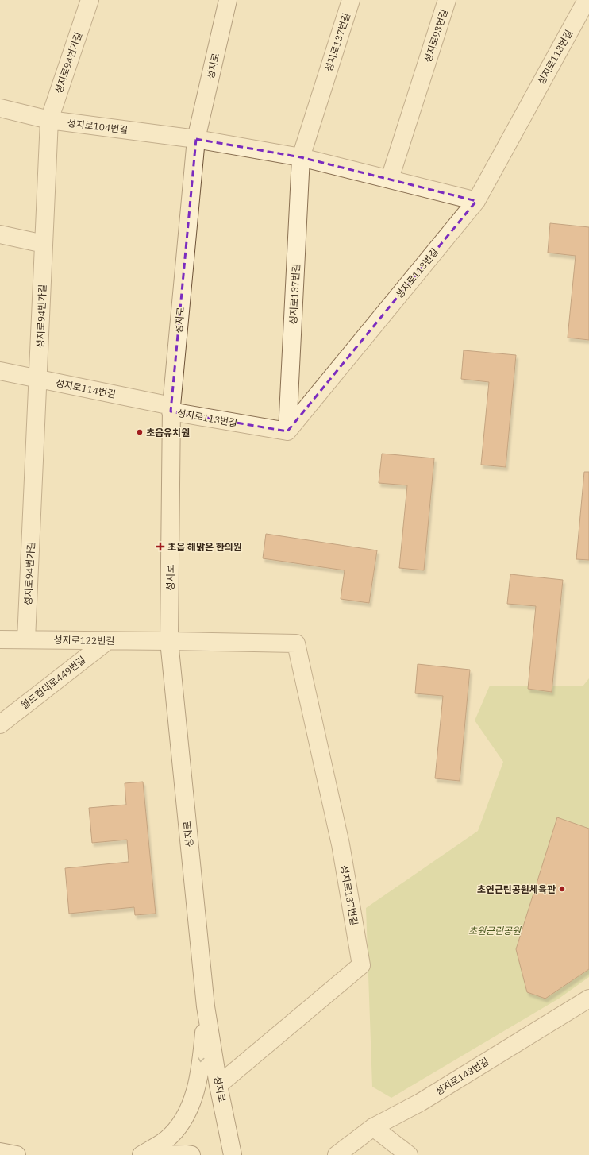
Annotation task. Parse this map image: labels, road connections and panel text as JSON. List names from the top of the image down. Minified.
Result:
{"streets":{"street":["성지로93번길","성지로137번길","성지로113번길","성지로94번가길","성지로","성지로104번길","성지로114번길","성지로122번길","월드컵대로449번길","성지로143번길"]},"crossings":[["성지로137번길","성지로113번길"],["성지로137번길","성지로"],["성지로137번길","성지로104번길"],["성지로137번길","성지로122번길"],["성지로113번길","성지로"],["성지로113번길","성지로114번길"],["성지로94번가길","성지로104번길"],["성지로94번가길","성지로114번길"],["성지로94번가길","성지로122번길"],["성지로","성지로104번길"],["성지로","성지로114번길"],["성지로","성지로122번길"],["성지로122번길","월드컵대로449번길"]],"parks":["초원근린공원"],"places":{"other":["초읍유치원","초연근린공원체육관"],"health":["초읍 해맑은 한의원"]}}
